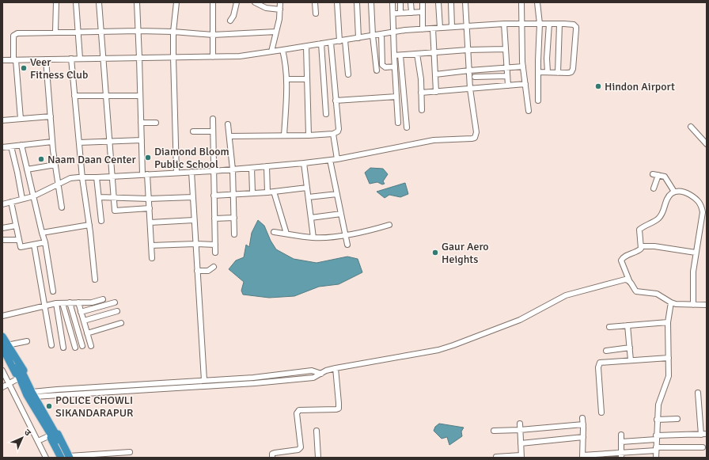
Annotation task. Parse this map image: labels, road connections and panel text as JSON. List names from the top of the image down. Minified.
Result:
{"places":["Veer Fitness Club","Hindon Airport","Diamond Bloom Public School","Naam Daan Center","Gaur Aero Heights","POLICE CHOWLI SIKANDARAPUR"],"north":"top right"}
